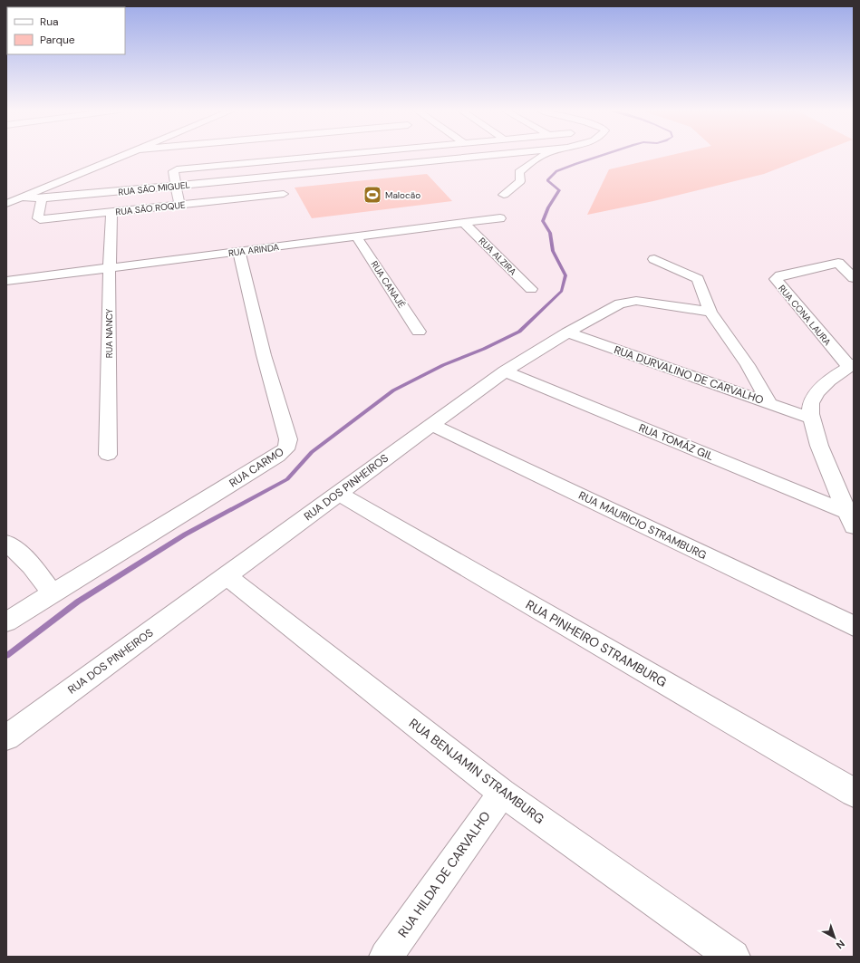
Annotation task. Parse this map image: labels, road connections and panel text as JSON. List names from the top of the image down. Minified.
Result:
{"streets":{"street":["RUA SÃO MIGUEL","RUA SÃO ROQUE","RUA ARINDA","RUA ALZIRA","RUA CANAJÉ","RUA CONA LAURA","RUA NANCY","RUA DURVALINO DE CARVALHO","RUA TOMÁZ GIL","RUA CARMO","RUA DOS PINHEIROS","RUA MAURICIO STRAMBURG","RUA PINHEIRO STRAMBURG","RUA BENJAMIN STRAMBURG","RUA HILDA DE CARVALHO"]},"crossings":[["RUA SÃO MIGUEL","RUA SÃO ROQUE"],["RUA SÃO ROQUE","RUA NANCY"],["RUA ARINDA","RUA ALZIRA"],["RUA ARINDA","RUA CANAJÉ"],["RUA ARINDA","RUA NANCY"],["RUA ARINDA","RUA CARMO"],["RUA DURVALINO DE CARVALHO","RUA DOS PINHEIROS"],["RUA TOMÁZ GIL","RUA DOS PINHEIROS"],["RUA DOS PINHEIROS","RUA MAURICIO STRAMBURG"],["RUA DOS PINHEIROS","RUA PINHEIRO STRAMBURG"],["RUA DOS PINHEIROS","RUA BENJAMIN STRAMBURG"],["RUA BENJAMIN STRAMBURG","RUA HILDA DE CARVALHO"]],"places":{"sports":["Malocão"]},"legend":["Rua","Parque"],"north":"bottom right"}
